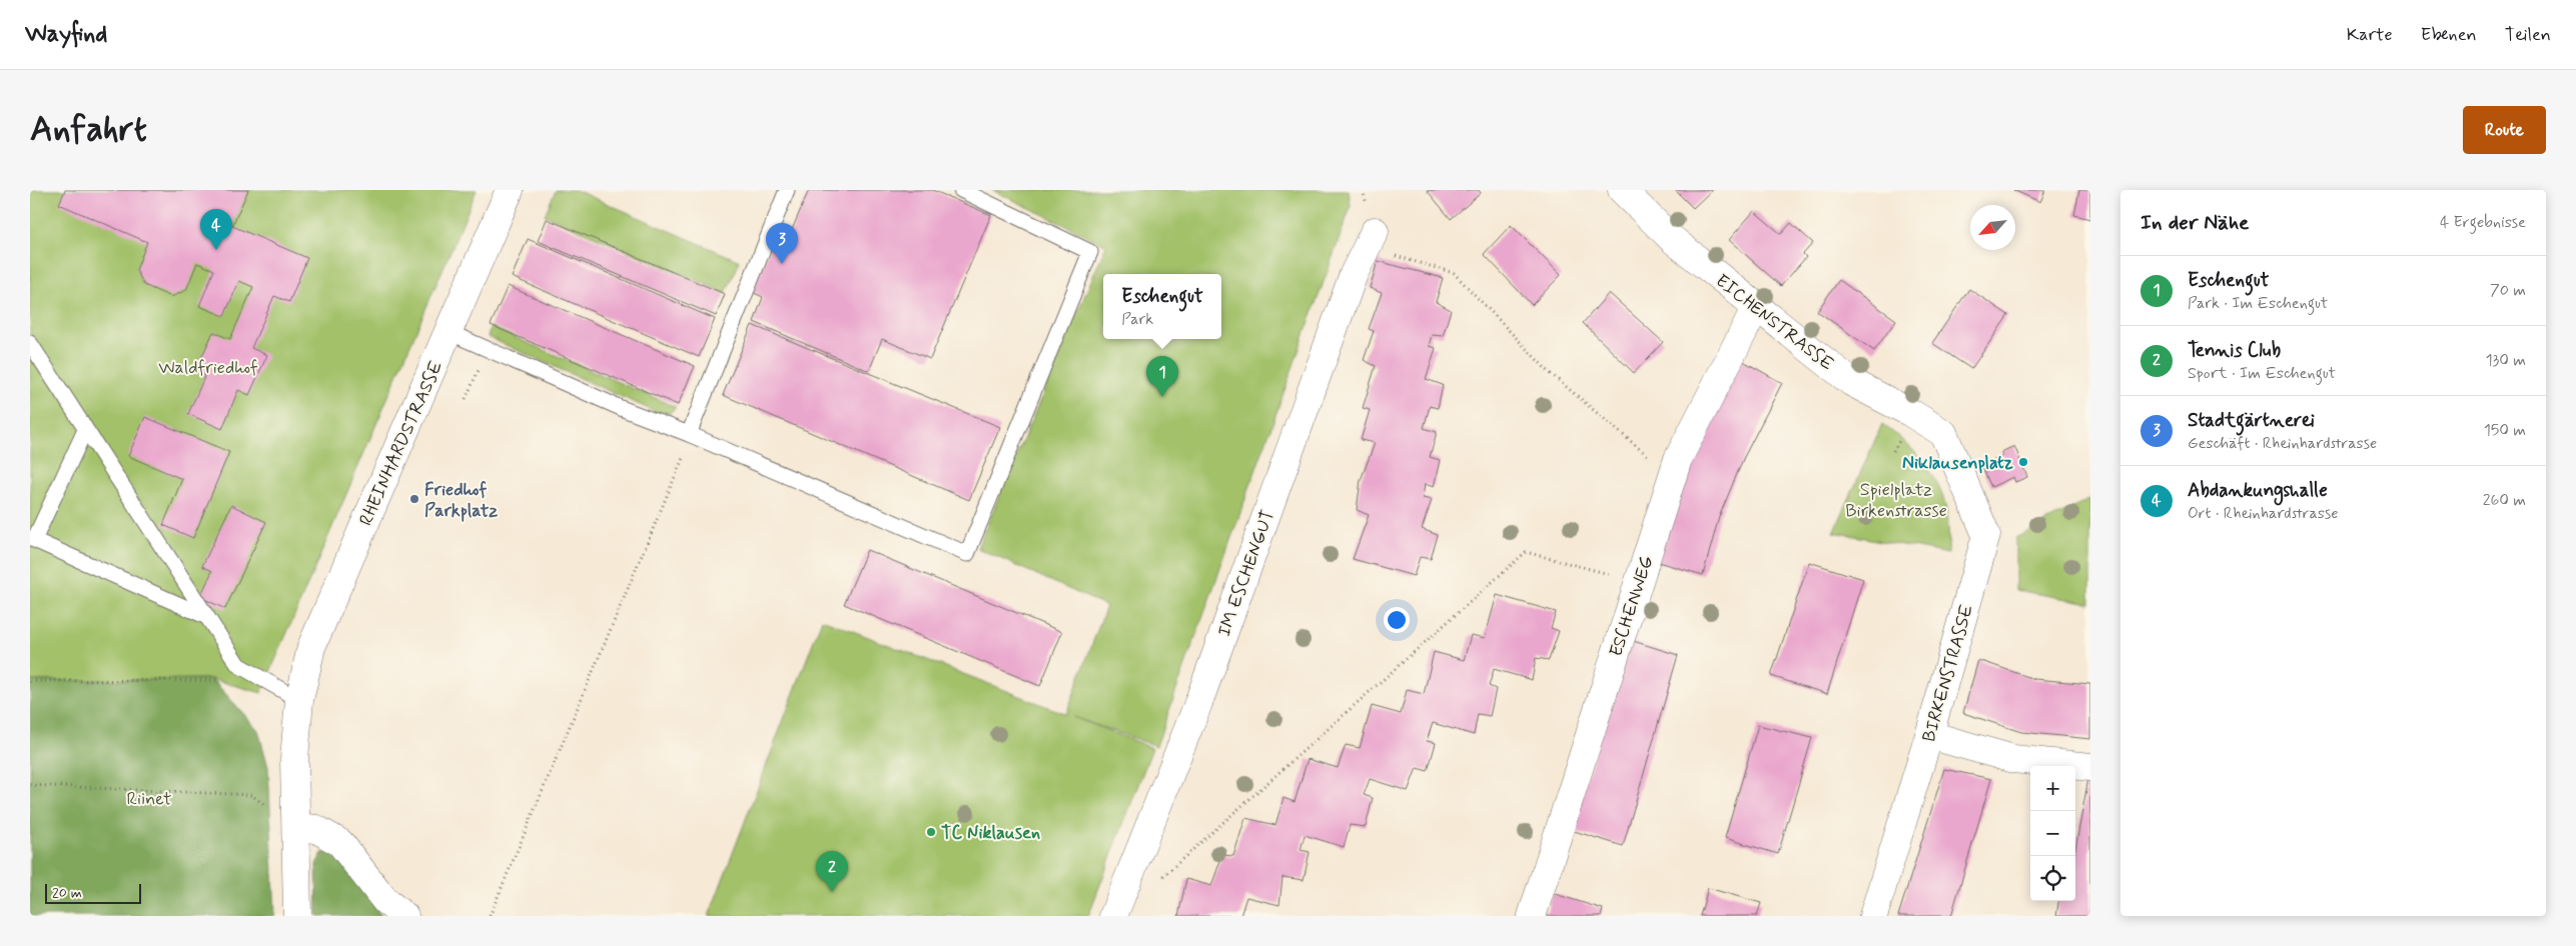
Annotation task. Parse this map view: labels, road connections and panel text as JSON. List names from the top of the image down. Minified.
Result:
{"streets":{"street":["EICHENSTRASSE","RHEINHARDSTRASSE","IM ESCHENGUT","ESCHENWEG","BIRKENSTRASSE"]},"crossings":[["EICHENSTRASSE","ESCHENWEG"],["EICHENSTRASSE","BIRKENSTRASSE"]],"parks":["Waldfriedhof","Spielplatz Birkenstrasse","Riinet"],"places":["Niklausenplatz","Friedhof Parkplatz","TC Niklausen"],"scale_bar":"20 m","north":"bottom left","page":{"header":"Wayfind","nav":["Karte","Ebenen","Teilen"],"buttons":"Route","title":"Anfahrt","heading":["In der Nähe","4 Ergebnisse"],"pins":["4","3","1","2"],"list":[{"mark":"1","name":"Eschengut","note":"Park · Im Eschengut","value":"70 m"},{"mark":"2","name":"Tennis Club","note":"Sport · Im Eschengut","value":"130 m"},{"mark":"3","name":"Stadtgärtnerei","note":"Geschäft · Rheinhardstrasse","value":"150 m"},{"mark":"4","name":"Abdankungshalle","note":"Ort · Rheinhardstrasse","value":"260 m"}],"popup":["Eschengut","Park"],"map_buttons":["+","−"],"scale":"20 m"}}
